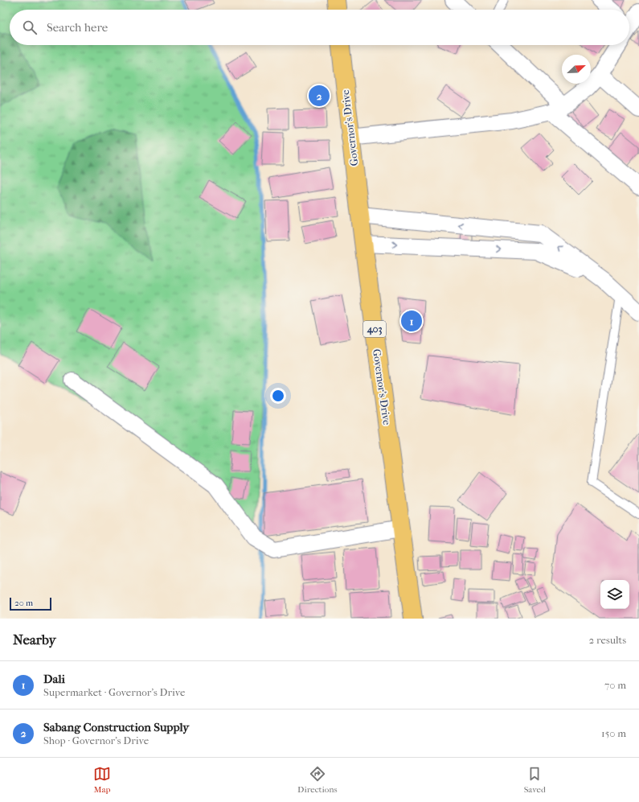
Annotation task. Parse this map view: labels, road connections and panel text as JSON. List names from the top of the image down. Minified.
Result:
{"streets":{"main road":["Governor's Drive","403"]},"scale_bar":"20 m","north":"top right","page":{"search":"Search here","pins":["2","1"],"scale":"20 m","heading":["Nearby","2 results"],"list":[{"mark":"1","name":"Dali","note":"Supermarket · Governor's Drive","value":"70 m"},{"mark":"2","name":"Sabang Construction Supply","note":"Shop · Governor's Drive","value":"150 m"}],"nav":["Map","Directions","Saved"]}}
